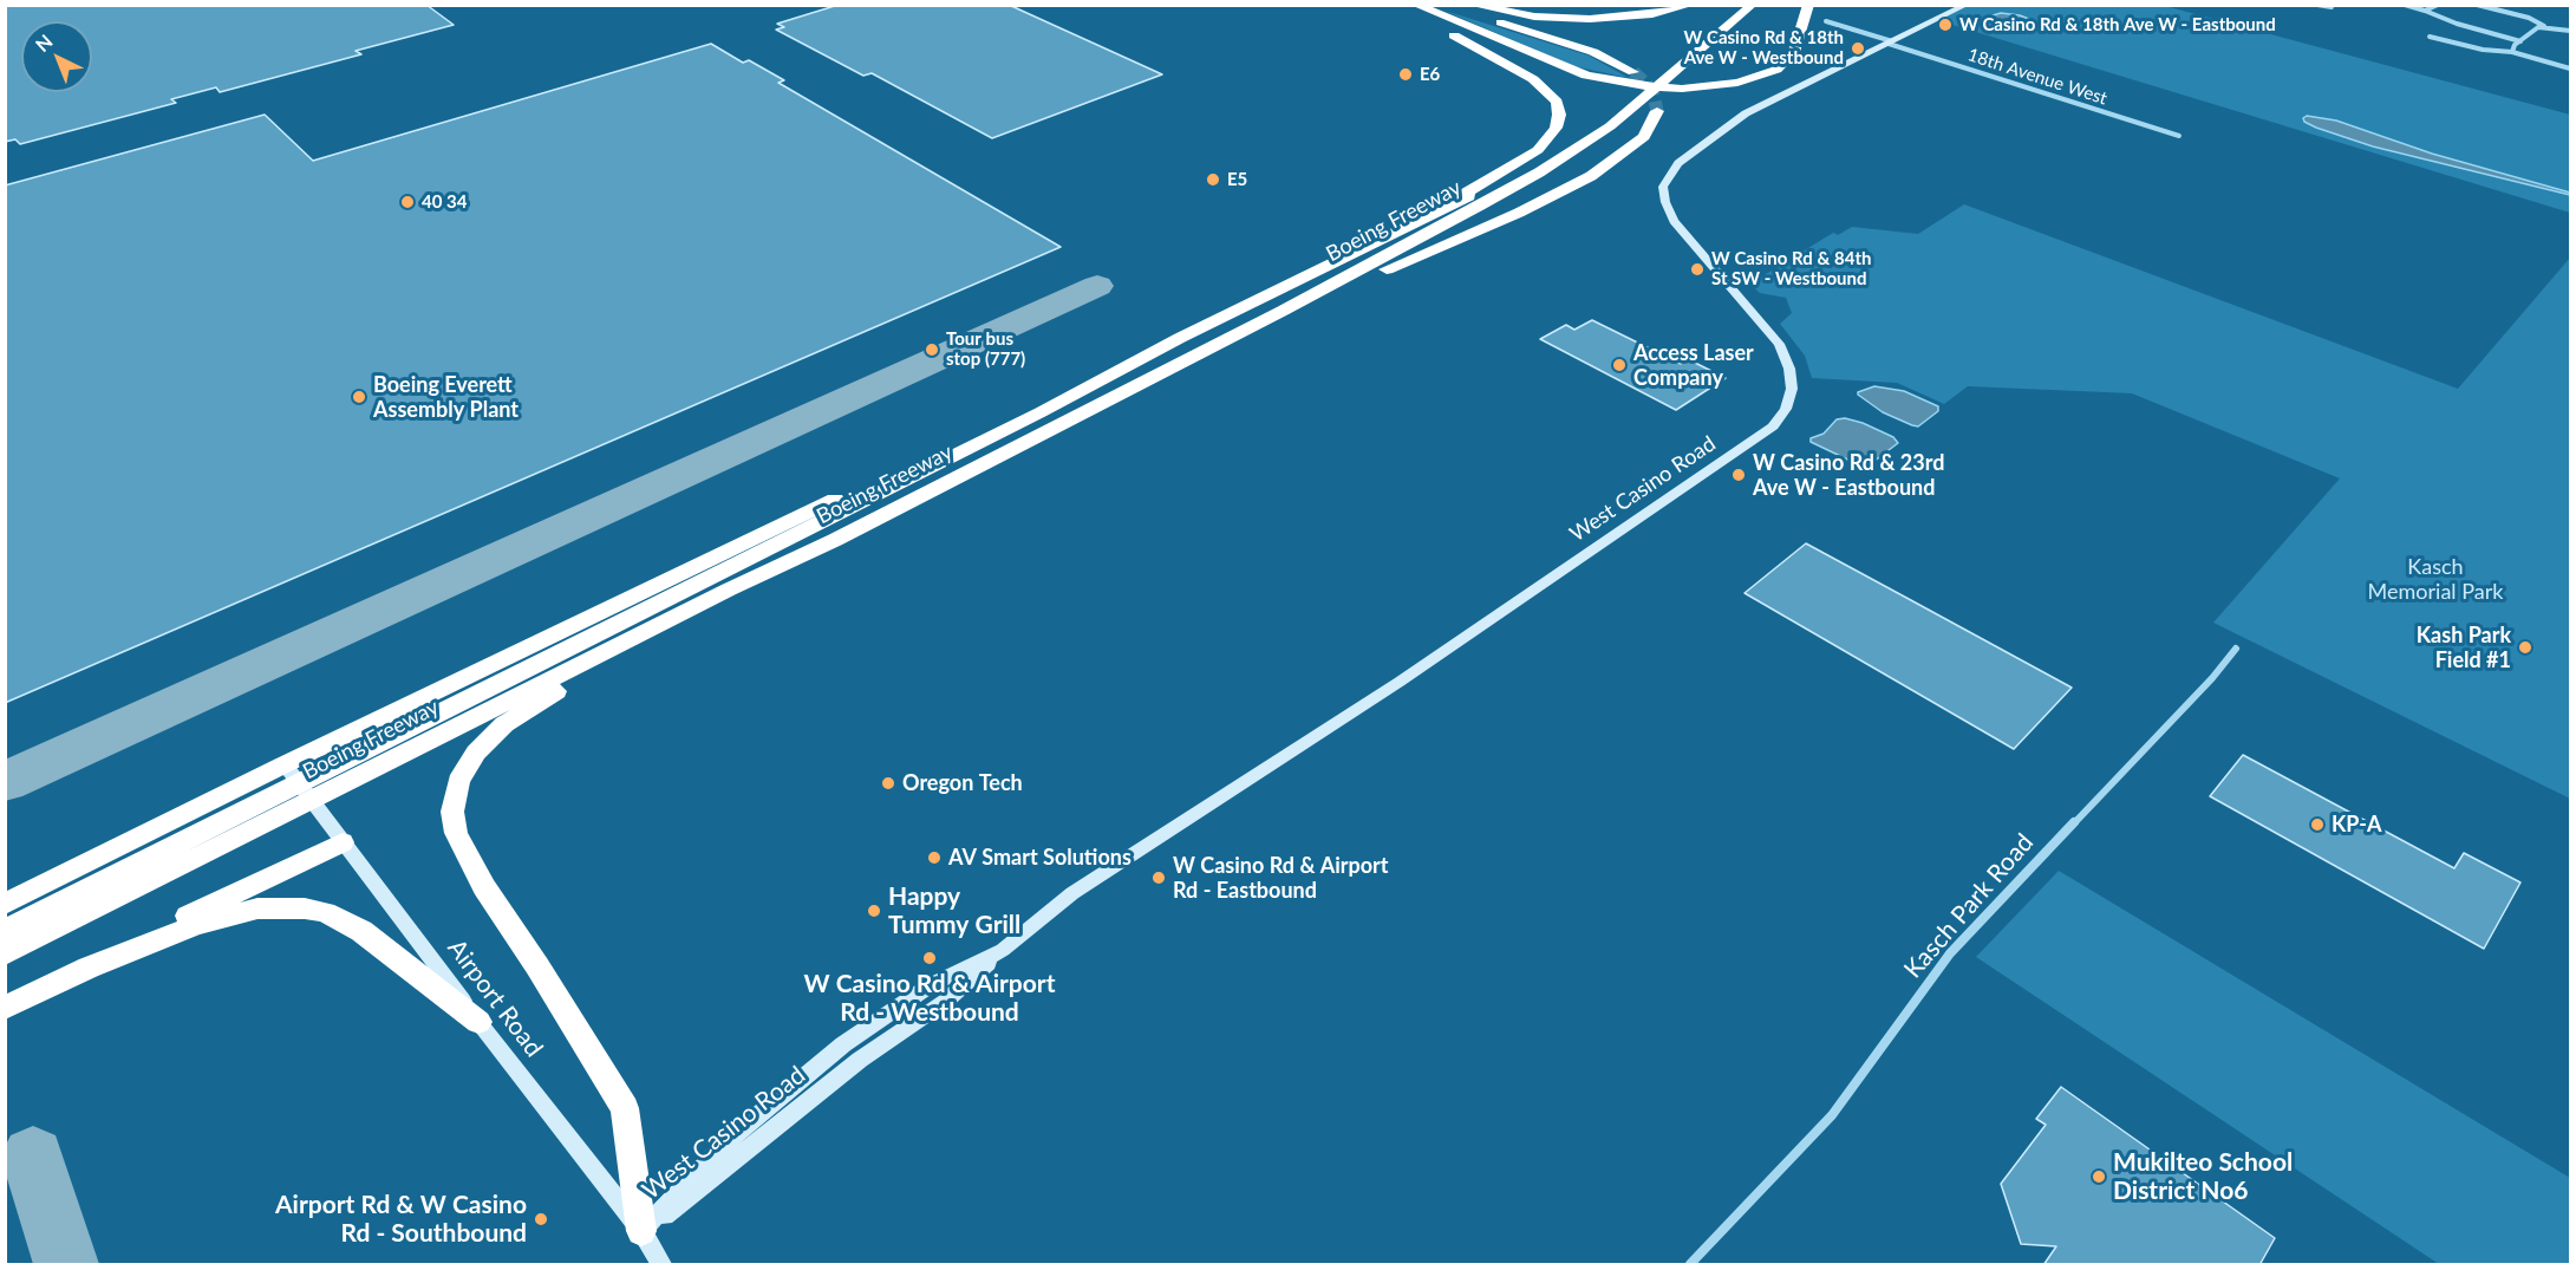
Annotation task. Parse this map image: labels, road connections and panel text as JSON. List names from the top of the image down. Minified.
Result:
{"streets":{"highway":["Boeing Freeway"],"street":["18th Avenue West","West Casino Road","Kasch Park Road","Airport Road"]},"crossings":[["18th Avenue West","West Casino Road"],["West Casino Road","Airport Road"]],"parks":["Kasch Memorial Park"],"places":["W Casino Rd & 18th Ave W - Eastbound","W Casino Rd & 18th Ave W - Westbound","E6","E5","40 34","W Casino Rd & 84th St SW - Westbound","Tour bus stop (777)","Access Laser Company","Boeing Everett Assembly Plant","W Casino Rd & 23rd Ave W - Eastbound","Kash Park Field #1","Oregon Tech","KP-A","AV Smart Solutions","W Casino Rd & Airport Rd - Eastbound","Happy Tummy Grill","W Casino Rd & Airport Rd - Westbound","Mukilteo School District No6","Airport Rd & W Casino Rd - Southbound"],"north":"top left"}
